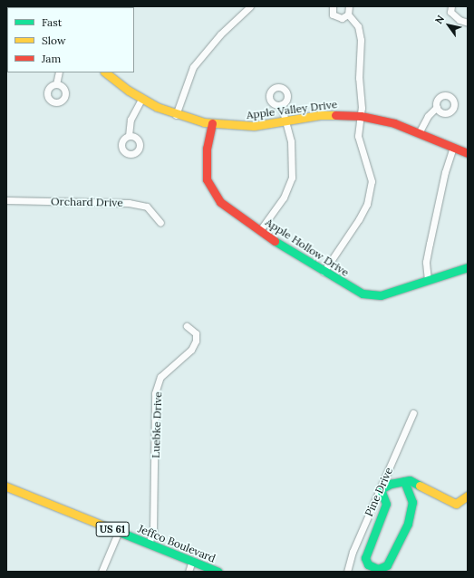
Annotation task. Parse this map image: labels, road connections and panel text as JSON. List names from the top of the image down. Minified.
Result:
{"streets":{"street":["Apple Valley Drive","Orchard Drive","Apple Hollow Drive","Luebke Drive","Pine Drive","US 61","Jeffco Boulevard"]},"crossings":[["Apple Valley Drive","Apple Hollow Drive"],["Luebke Drive","Jeffco Boulevard"]],"legend":["Fast","Slow","Jam"],"north":"top left"}
